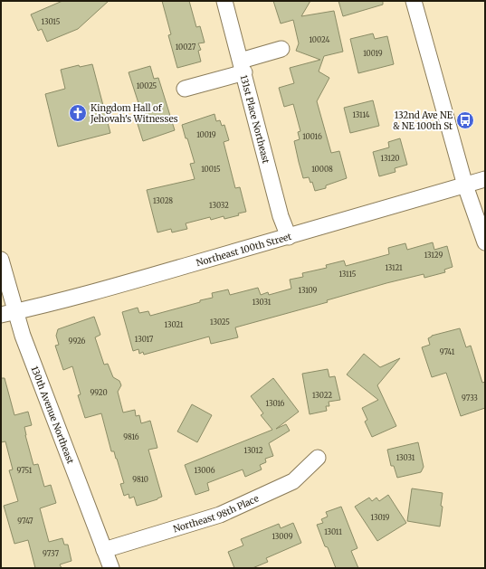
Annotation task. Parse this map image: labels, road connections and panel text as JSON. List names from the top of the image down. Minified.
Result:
{"streets":{"street":["131st Place Northeast","Northeast 100th Street","130th Avenue Northeast","Northeast 98th Place"]},"crossings":[["131st Place Northeast","Northeast 100th Street"],["Northeast 100th Street","130th Avenue Northeast"],["130th Avenue Northeast","Northeast 98th Place"]],"places":{"church":["Kingdom Hall of Jehovah's Witnesses"],"bus stop":["132nd Ave NE & NE 100th St"]},"house_numbers":["13015","10024","10027","10019","10025","13114","10019","10016","13120","10015","10008","13028","13032","13129","13121","13115","13109","13031","13025","13021","13017","9926","9741","9920","13022","9733","13016","9816","13012","13031","9751","13006","9810","13019","9747","13011","13009","9737"]}
